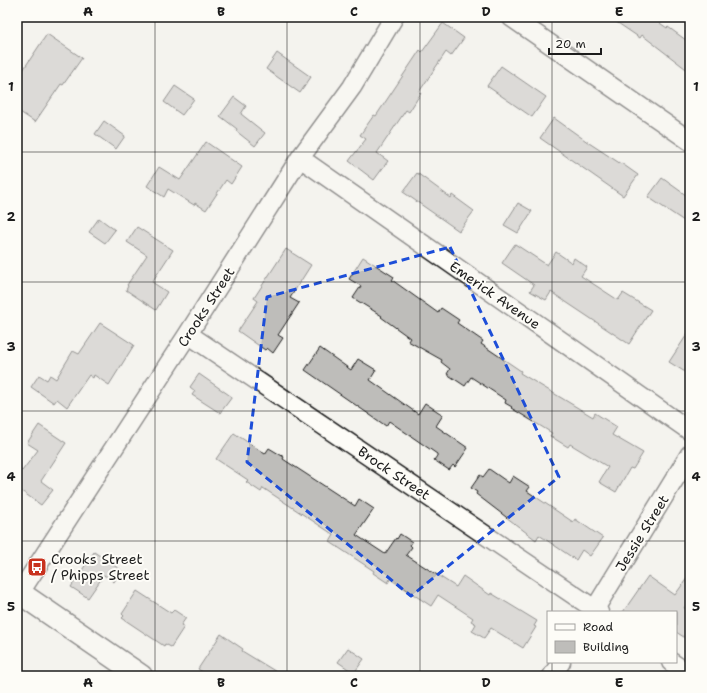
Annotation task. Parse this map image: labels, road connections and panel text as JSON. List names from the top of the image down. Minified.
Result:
{"streets":{"street":["Emerick Avenue","Crooks Street","Brock Street","Jessie Street"]},"crossings":[["Emerick Avenue","Crooks Street"],["Crooks Street","Brock Street"],["Brock Street","Jessie Street"]],"places":{"bus stop":["Crooks Street / Phipps Street"]},"legend":["Road","Building"],"scale_bar":"20 m","grid":{"columns":["A","B","C","D","E"],"rows":["1","2","3","4","5"]}}
